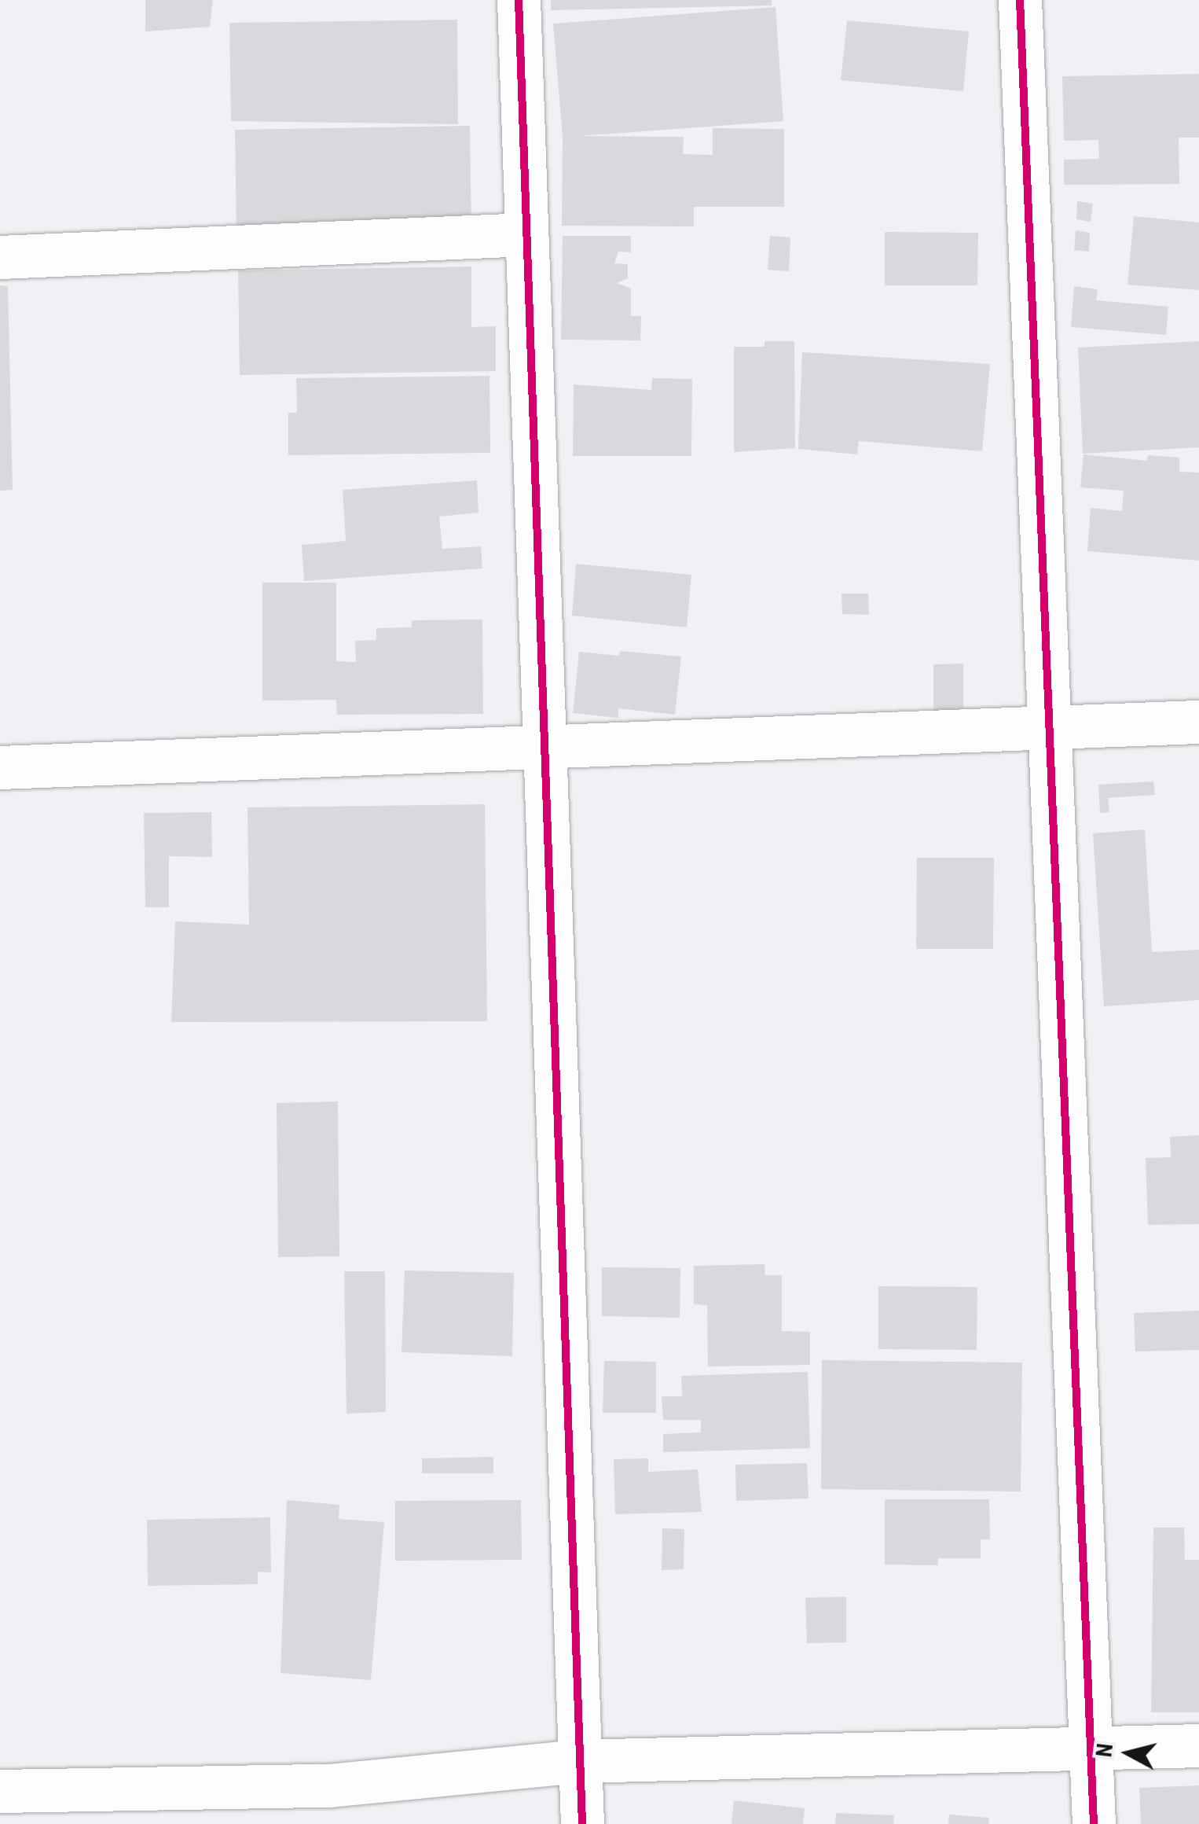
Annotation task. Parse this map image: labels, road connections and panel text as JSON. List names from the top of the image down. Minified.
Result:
{"north":"left"}
